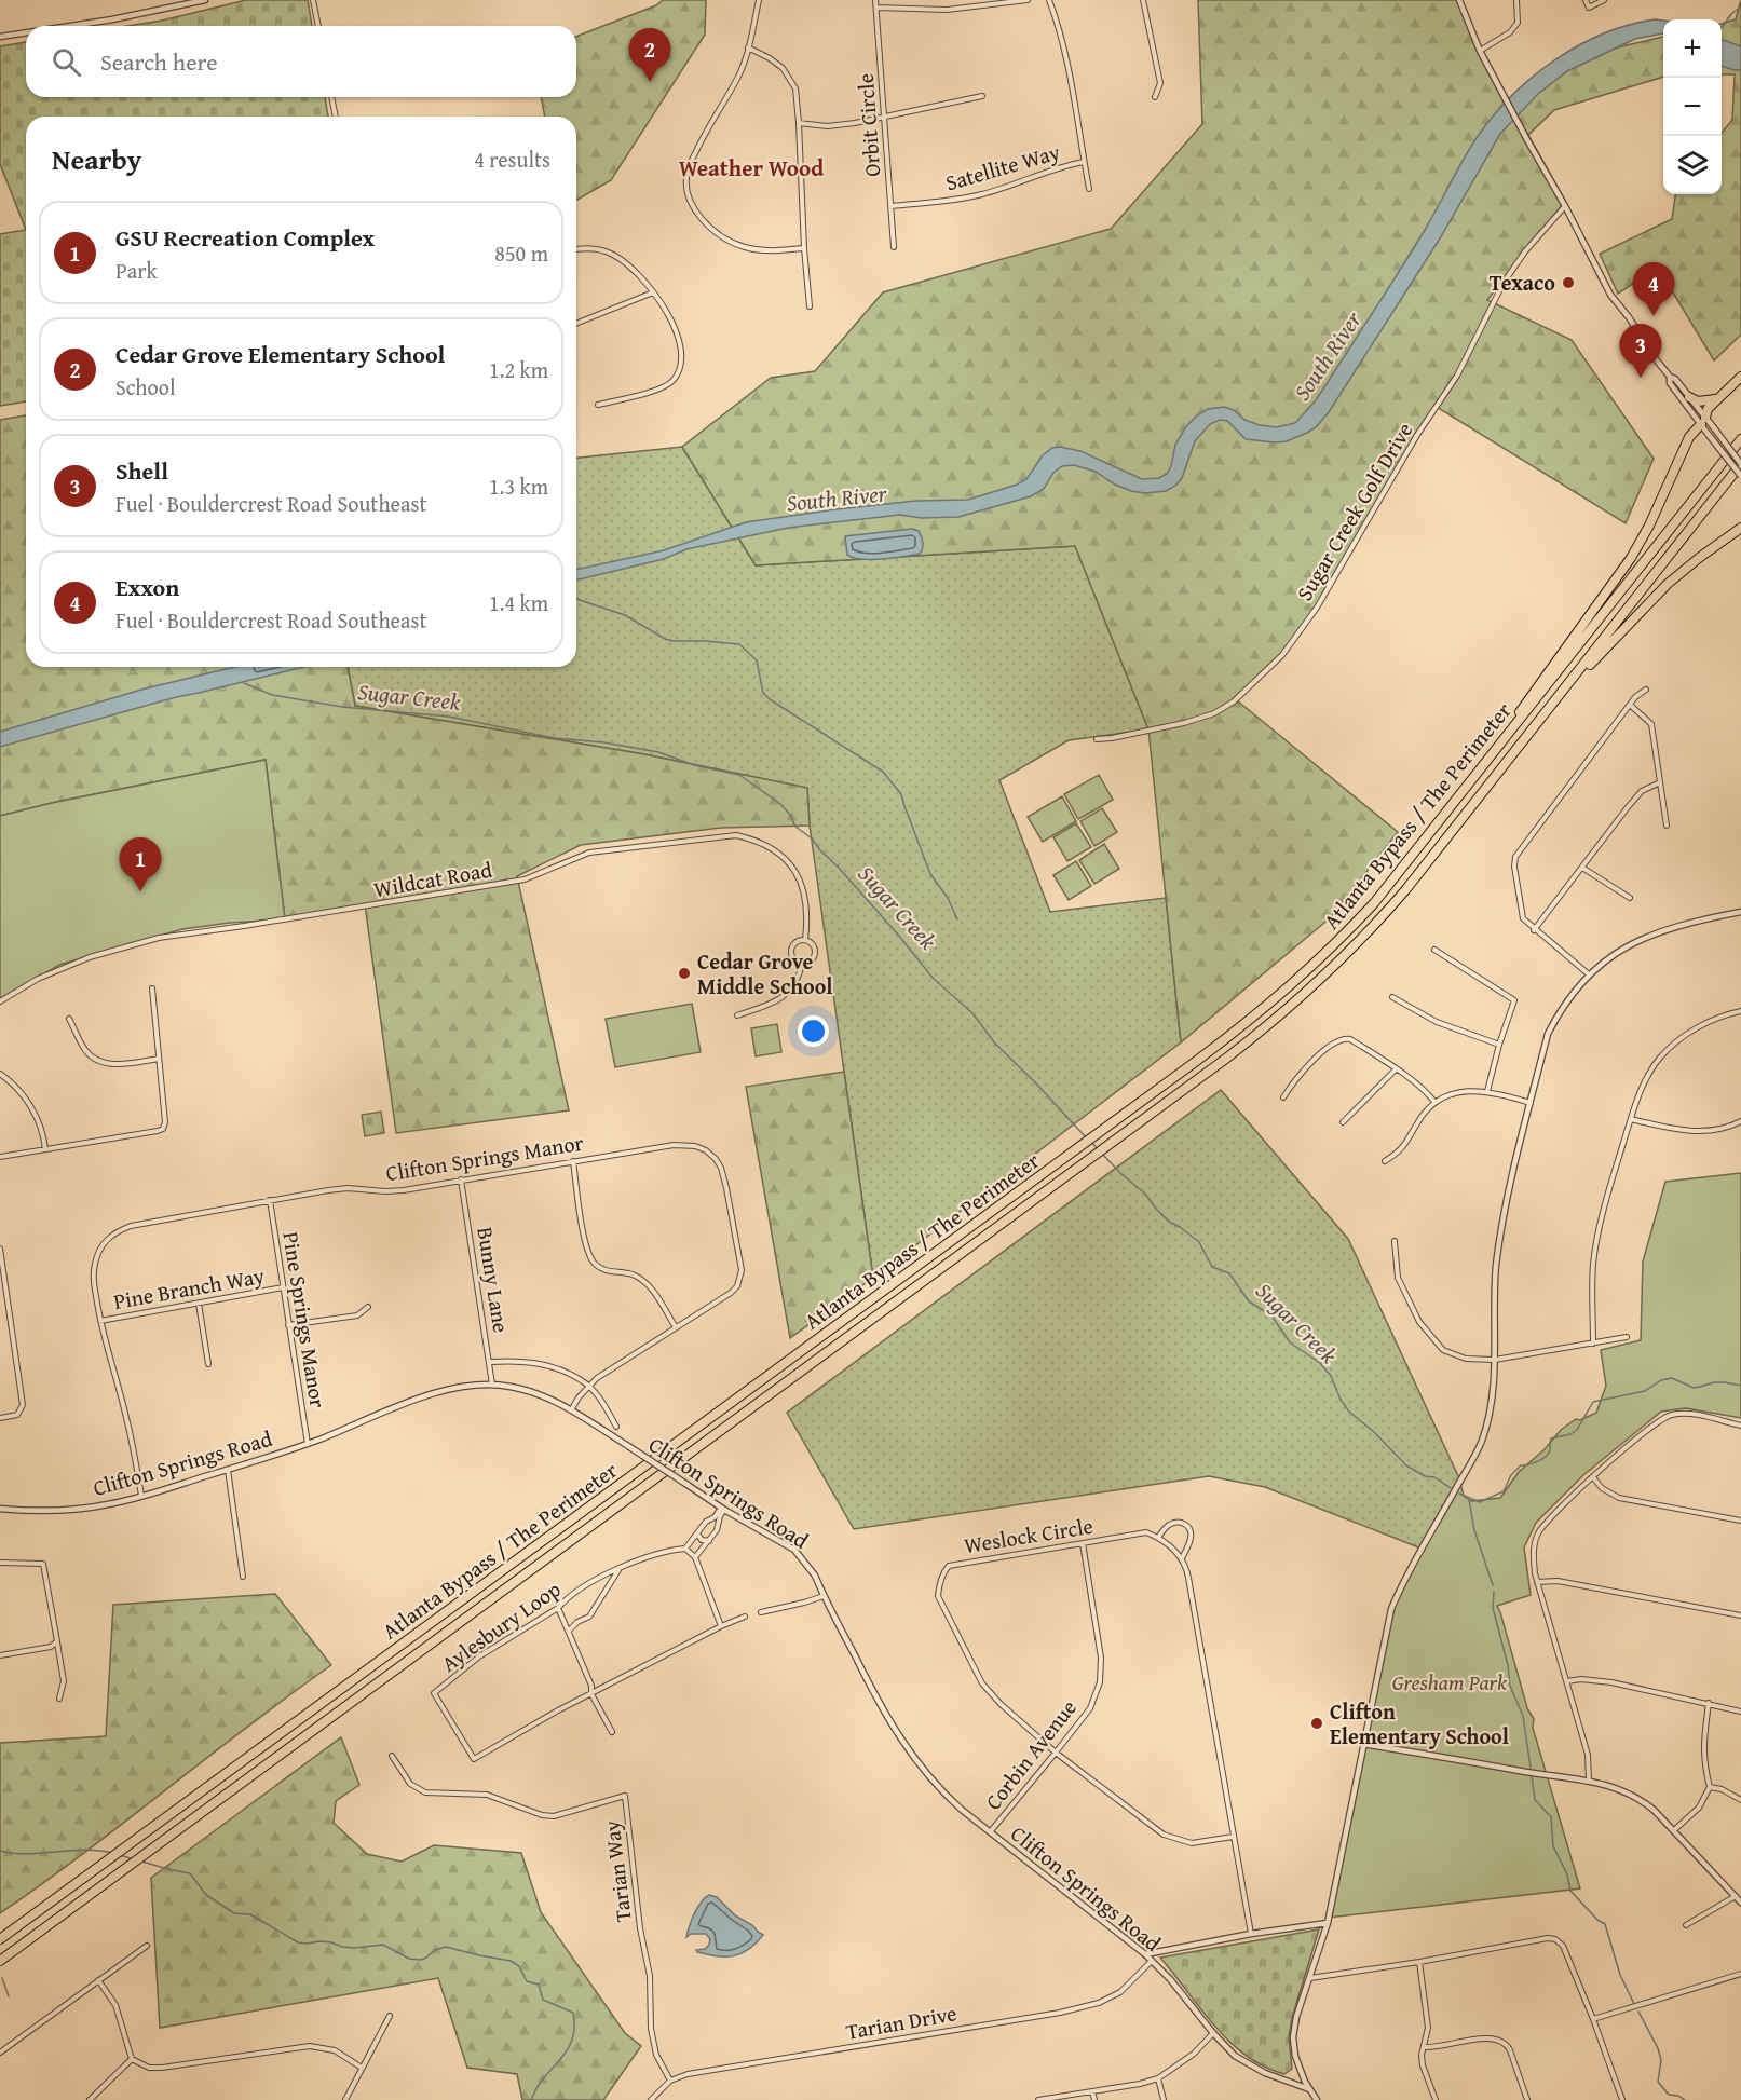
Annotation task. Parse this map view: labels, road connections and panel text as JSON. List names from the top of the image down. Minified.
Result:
{"streets":{"highway":["Atlanta Bypass / The Perimeter"],"street":["Orbit Circle","Satellite Way","Sugar Creek Golf Drive","Wildcat Road","Clifton Springs Manor","Bunny Lane","Pine Branch Way","Pine Springs Manor","Clifton Springs Road","Weslock Circle","Aylesbury Loop","Corbin Avenue","Tarian Way","Tarian Drive"]},"crossings":[["Orbit Circle","Satellite Way"],["Clifton Springs Manor","Bunny Lane"],["Clifton Springs Manor","Pine Branch Way"],["Clifton Springs Manor","Pine Springs Manor"],["Clifton Springs Manor","Clifton Springs Road"],["Bunny Lane","Clifton Springs Road"],["Pine Branch Way","Pine Springs Manor"],["Pine Springs Manor","Clifton Springs Road"],["Clifton Springs Road","Corbin Avenue"],["Clifton Springs Road","Tarian Drive"],["Weslock Circle","Corbin Avenue"],["Tarian Way","Tarian Drive"]],"districts":["Weather Wood"],"water":["South River","Sugar Creek"],"parks":["Gresham Park"],"places":["Texaco","Cedar Grove Middle School","Clifton Elementary School"],"page":{"map_buttons":["+","−"],"search":"Search here","pins":["2","4","3","1"],"heading":["Nearby","4 results"],"list":[{"mark":"1","name":"GSU Recreation Complex","note":"Park","value":"850 m"},{"mark":"2","name":"Cedar Grove Elementary School","note":"School","value":"1.2 km"},{"mark":"3","name":"Shell","note":"Fuel · Bouldercrest Road Southeast","value":"1.3 km"},{"mark":"4","name":"Exxon","note":"Fuel · Bouldercrest Road Southeast","value":"1.4 km"}]}}
